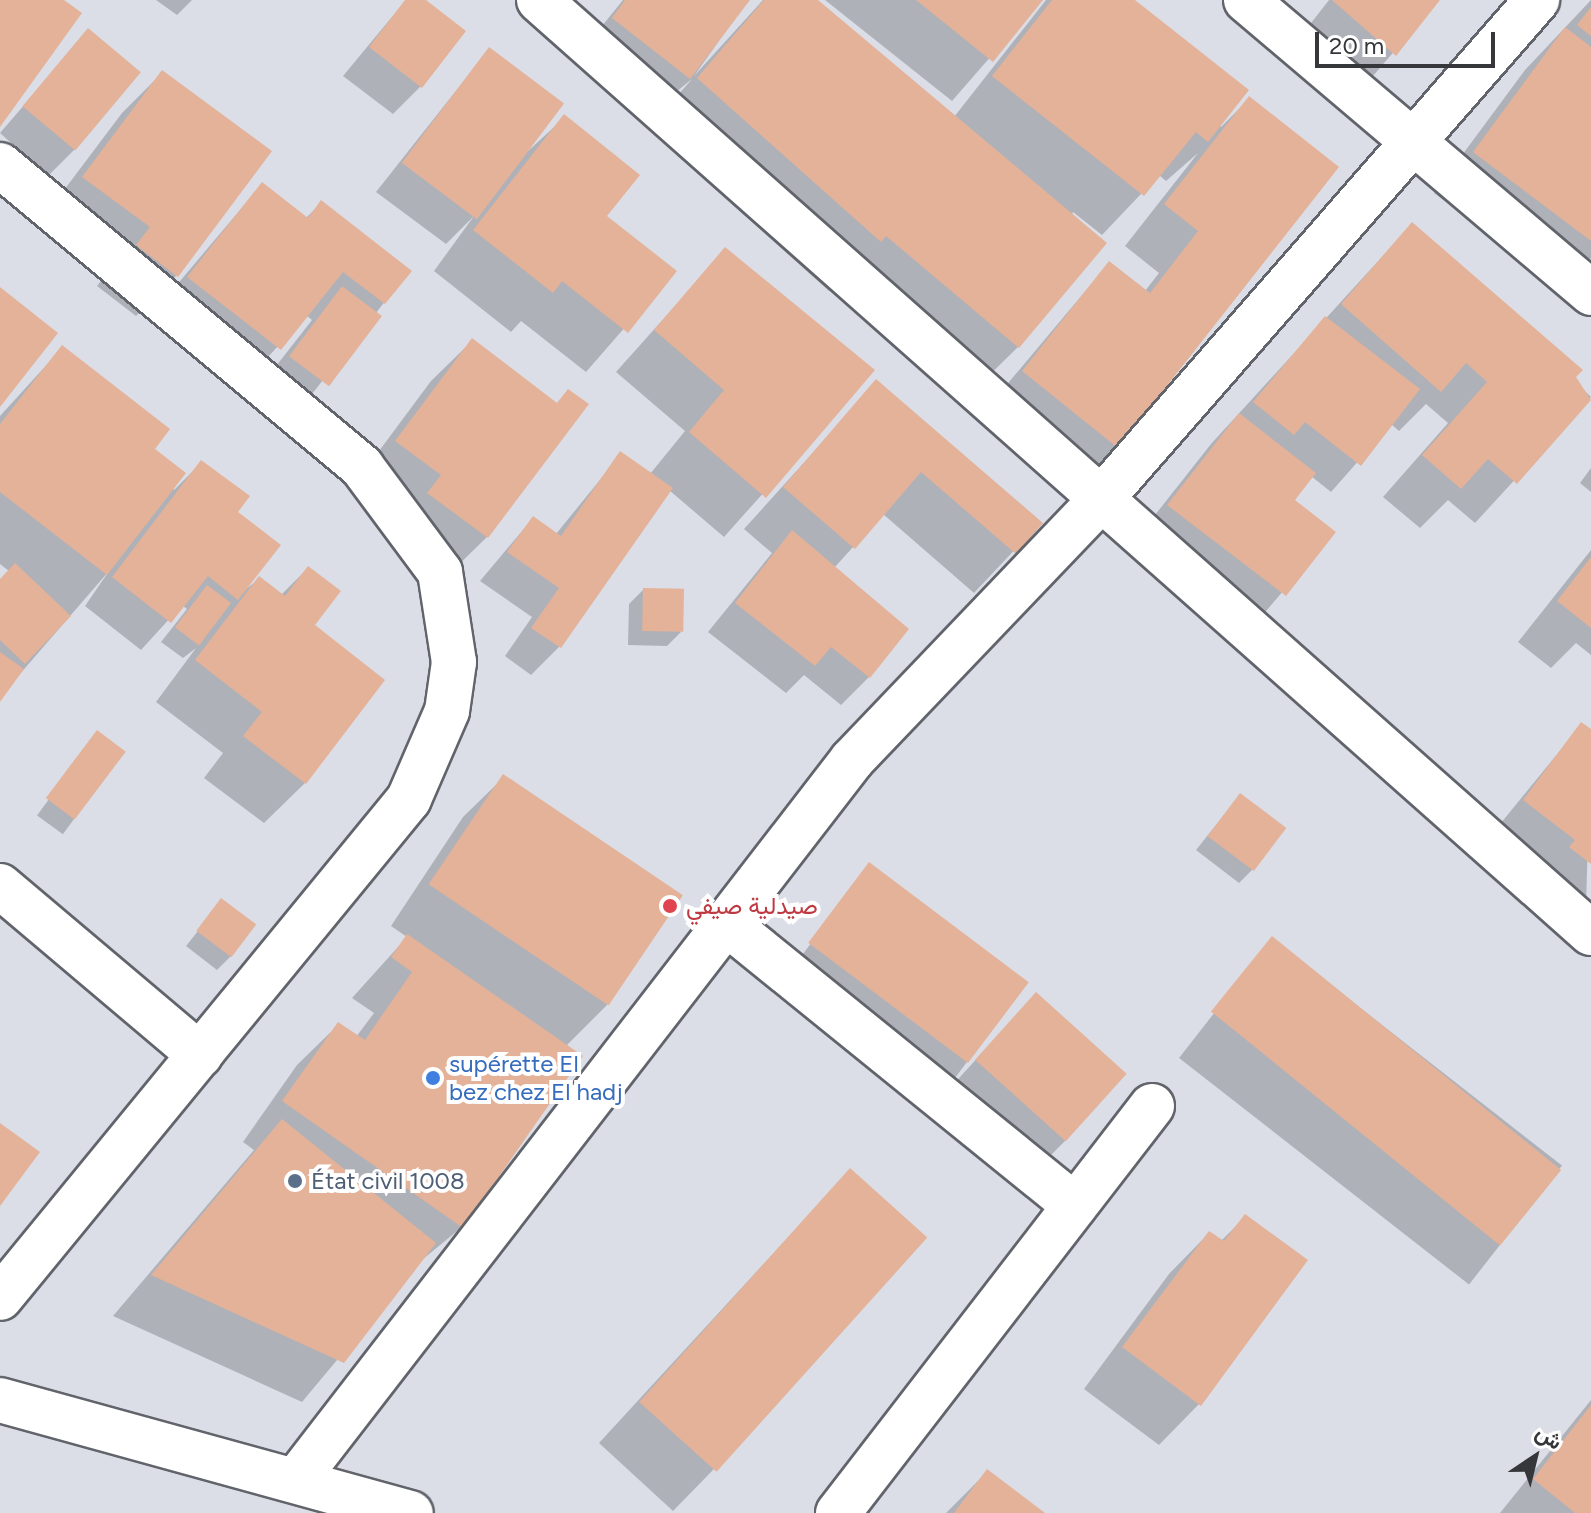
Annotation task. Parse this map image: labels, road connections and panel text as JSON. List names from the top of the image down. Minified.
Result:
{"places":["صيدلية صيفي","supérette El bez chez El hadj","État civil 1008"],"scale_bar":"20 m","north":"top right"}
